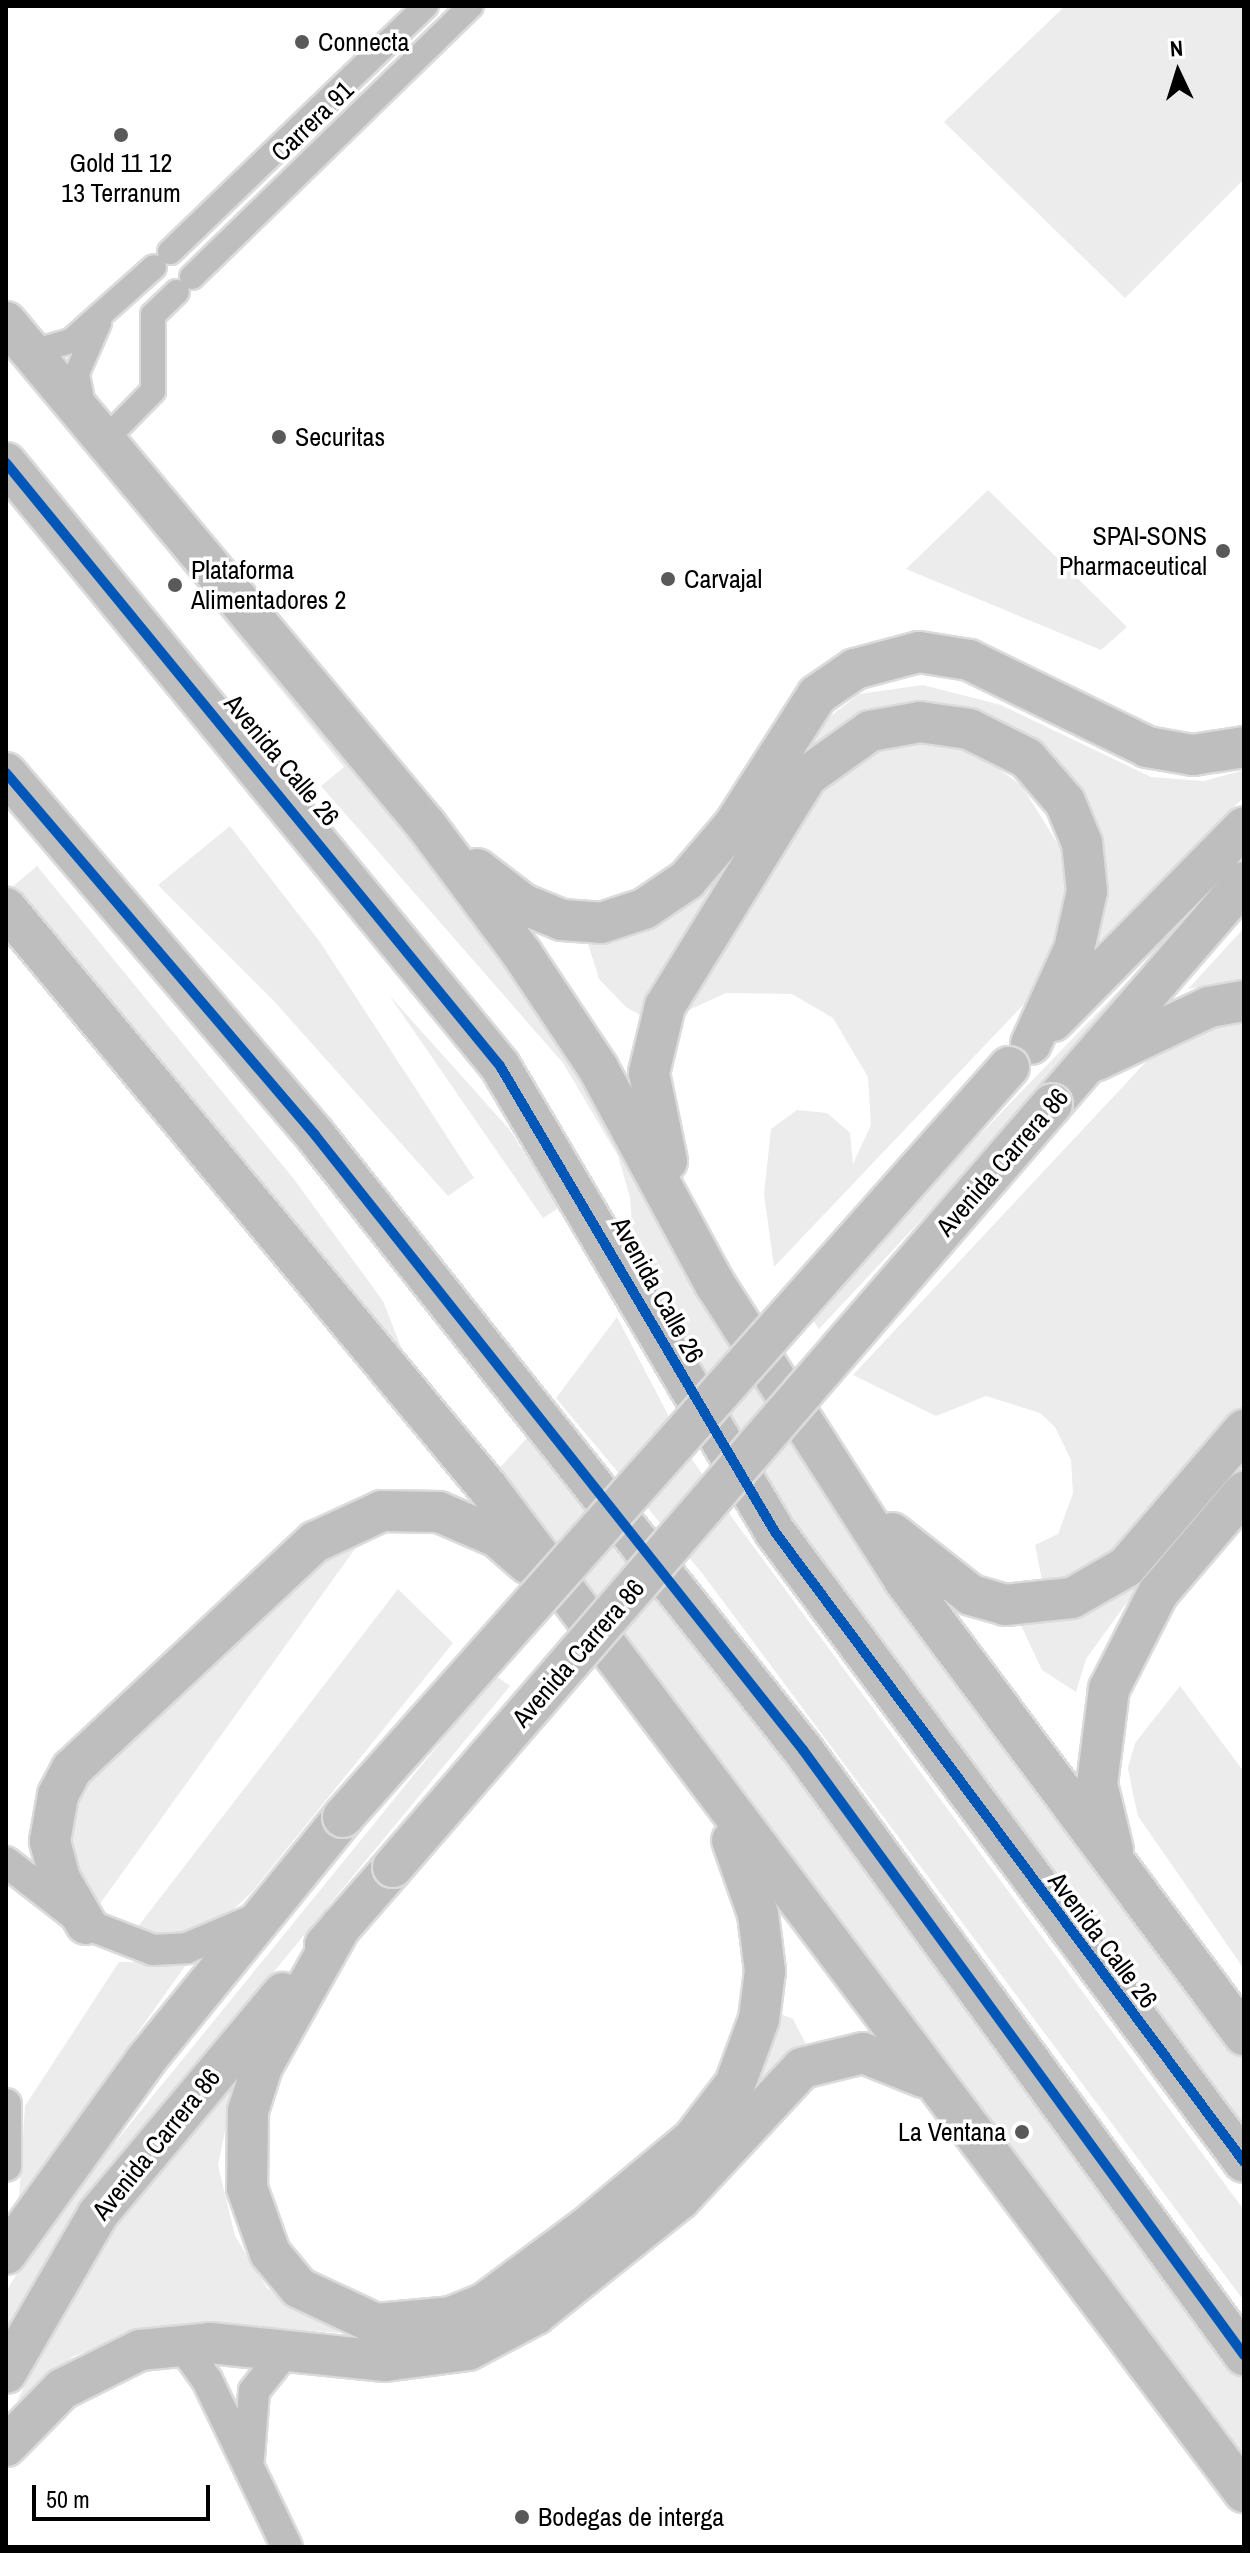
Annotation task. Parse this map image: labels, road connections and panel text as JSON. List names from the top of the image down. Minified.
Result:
{"streets":{"main road":["Avenida Calle 26","Avenida Carrera 86"],"street":["Carrera 91"]},"crossings":[["Carrera 91","Avenida Calle 26"]],"places":["Connecta","Gold 11 12 13 Terranum","Securitas","SPAI-SONS Pharmaceutical","Carvajal","Plataforma Alimentadores 2","La Ventana","Bodegas de interga"],"scale_bar":"50 m","north":"top"}
